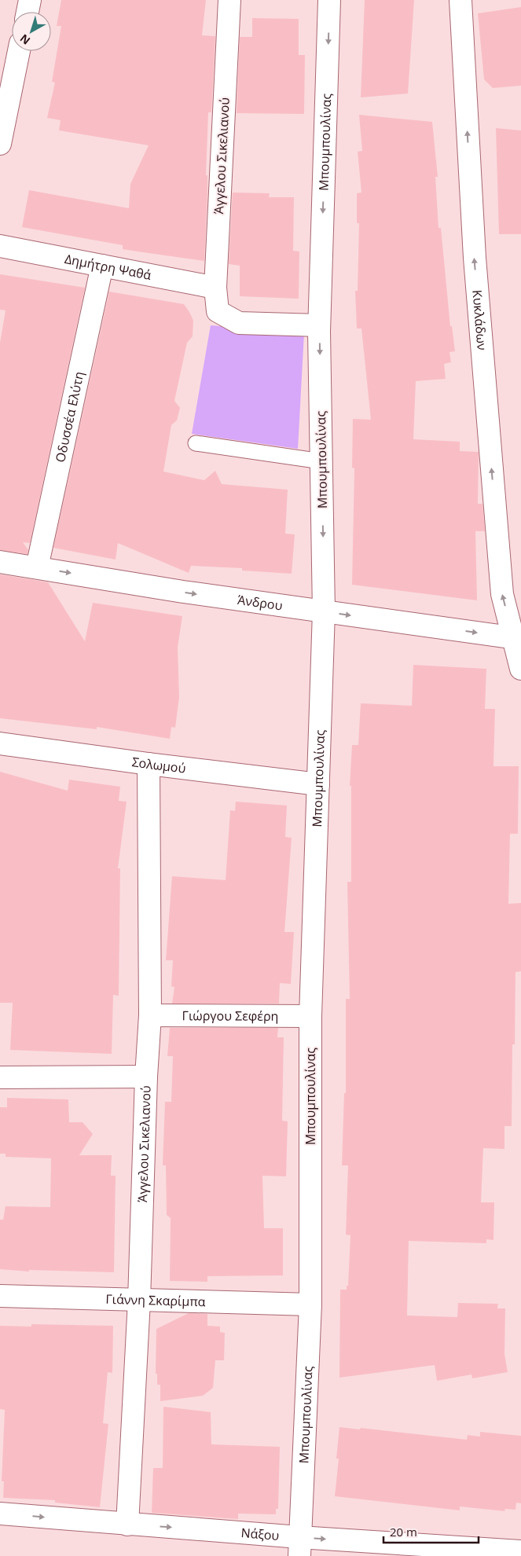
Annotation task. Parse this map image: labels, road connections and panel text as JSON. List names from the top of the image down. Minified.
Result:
{"streets":{"street":["Μπουμπουλίνας","Άγγελου Σικελιανού","Δημήτρη Ψαθά","Κυκλάδων","Οδυσσέα Ελύτη","Άνδρου","Σολωμού","Γιώργου Σεφέρη","Γιάννη Σκαρίμπα","Νάξου"]},"crossings":[["Μπουμπουλίνας","Άγγελου Σικελιανού"],["Μπουμπουλίνας","Άνδρου"],["Μπουμπουλίνας","Σολωμού"],["Μπουμπουλίνας","Γιώργου Σεφέρη"],["Μπουμπουλίνας","Γιάννη Σκαρίμπα"],["Μπουμπουλίνας","Νάξου"],["Άγγελου Σικελιανού","Δημήτρη Ψαθά"],["Άγγελου Σικελιανού","Σολωμού"],["Άγγελου Σικελιανού","Γιώργου Σεφέρη"],["Άγγελου Σικελιανού","Γιάννη Σκαρίμπα"],["Άγγελου Σικελιανού","Νάξου"],["Δημήτρη Ψαθά","Οδυσσέα Ελύτη"],["Κυκλάδων","Άνδρου"],["Οδυσσέα Ελύτη","Άνδρου"]],"one_way":["Μπουμπουλίνας","Κυκλάδων","Άνδρου","Νάξου"],"scale_bar":"20 m","north":"bottom left"}
